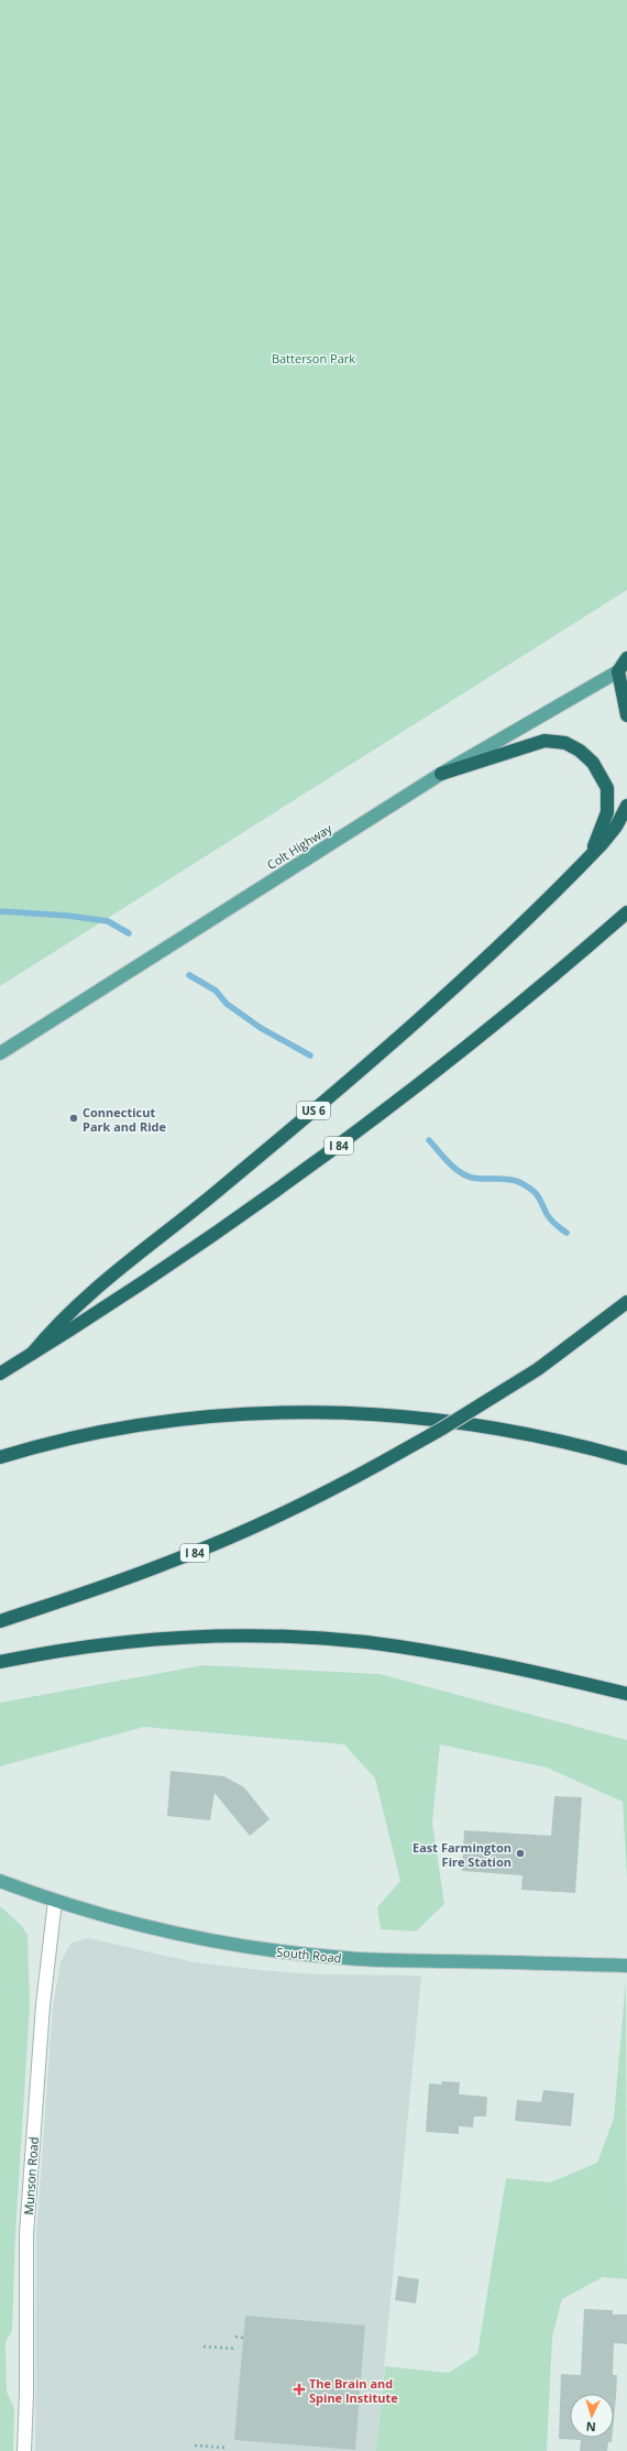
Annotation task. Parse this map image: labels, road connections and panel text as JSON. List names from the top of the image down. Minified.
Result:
{"streets":{"highway":["Colt Highway","US 6","I 84"],"main road":["South Road"],"street":["Munson Road"]},"crossings":[["US 6","I 84"],["South Road","Munson Road"]],"parks":["Batterson Park"],"places":{"other":["Connecticut Park and Ride","East Farmington Fire Station"],"health":["The Brain and Spine Institute"]},"north":"bottom"}
